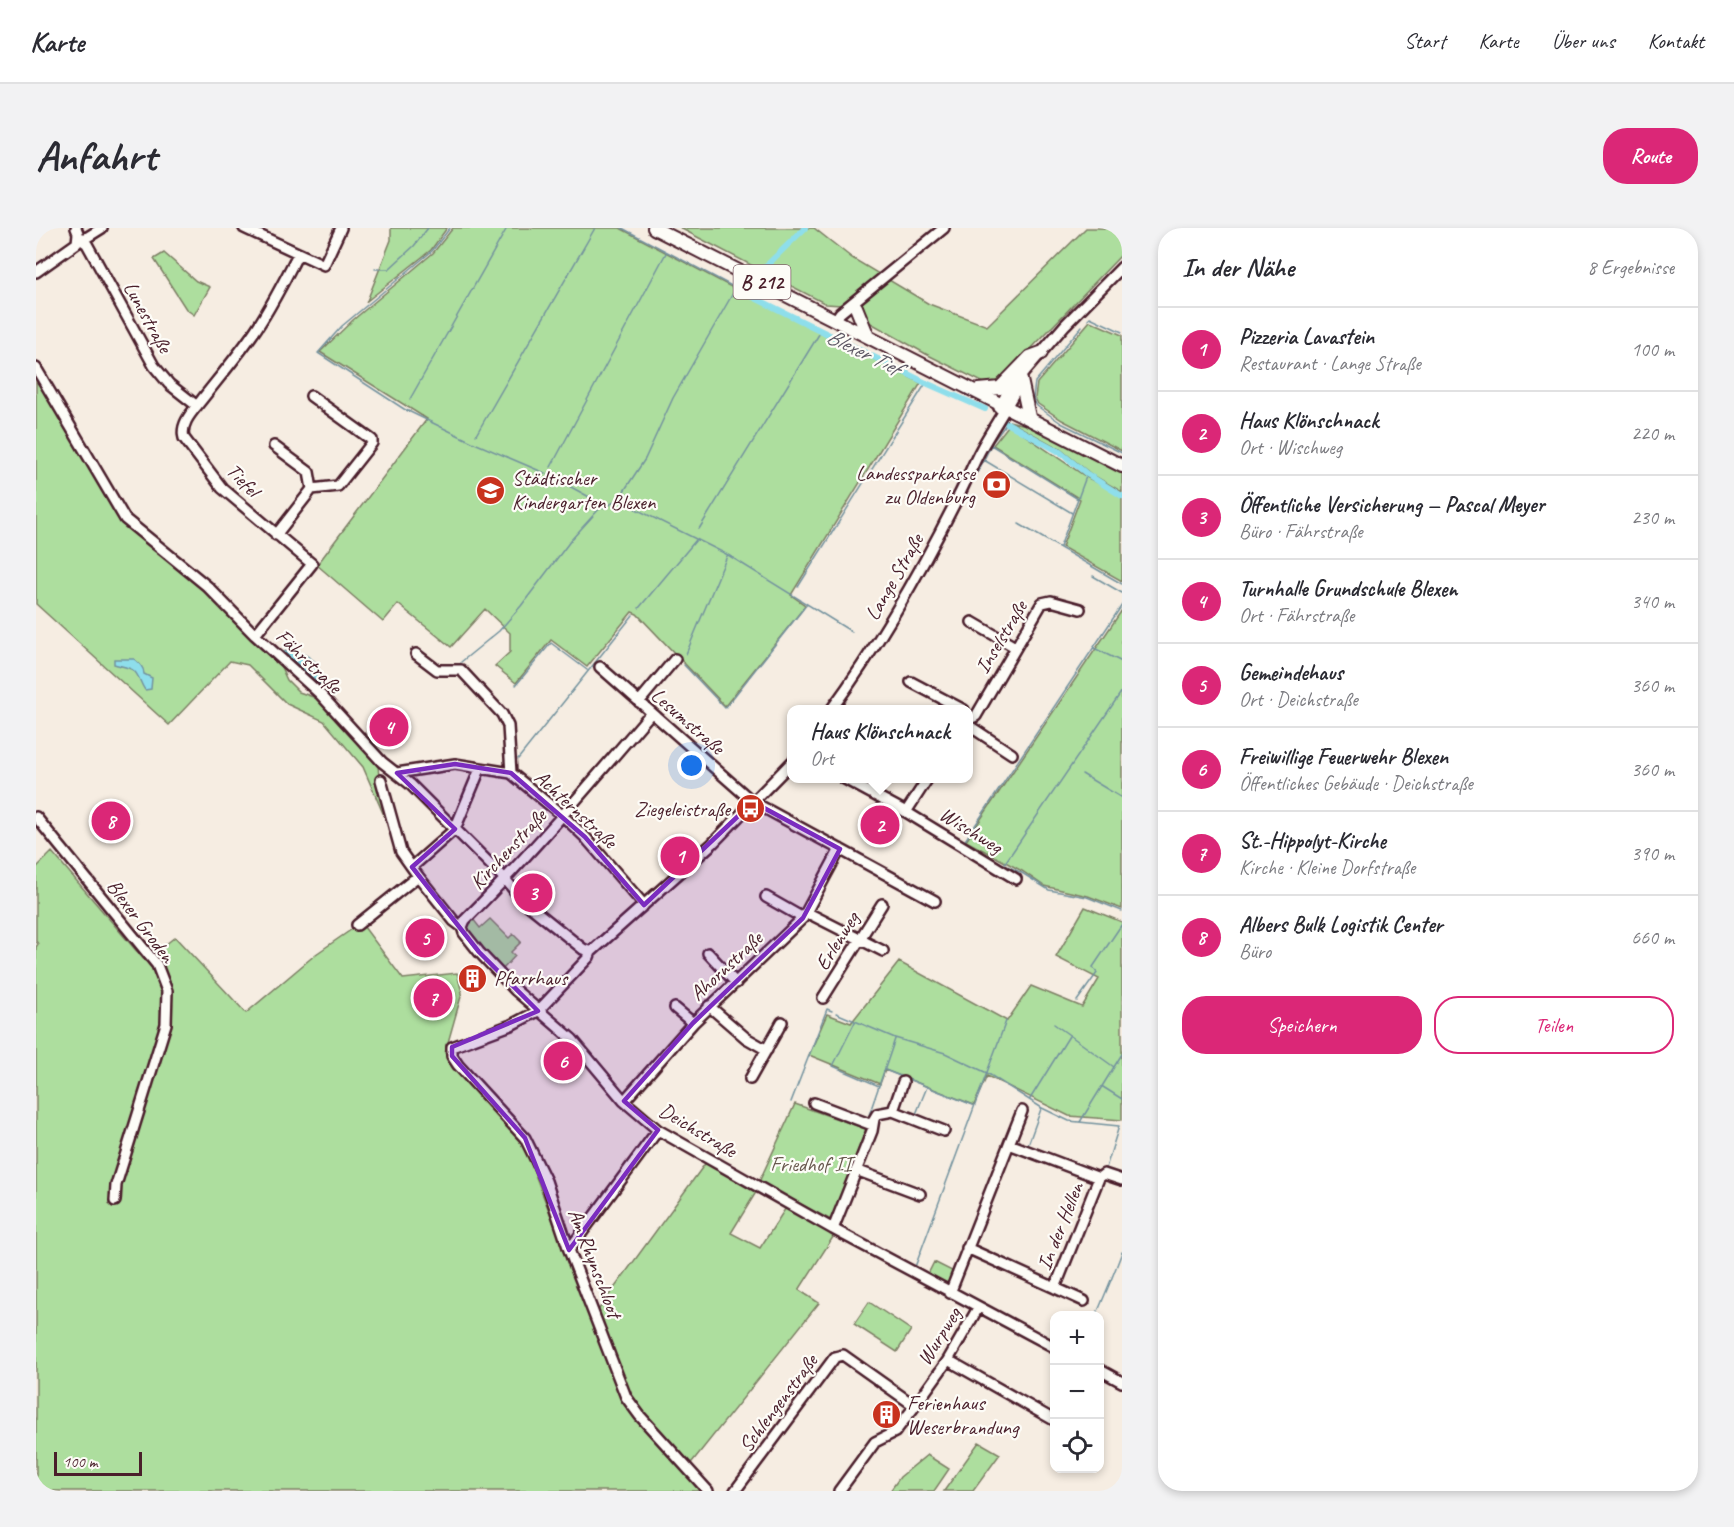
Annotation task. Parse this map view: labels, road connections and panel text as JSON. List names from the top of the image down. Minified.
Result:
{"streets":{"main road":["B 212"],"street":["Lunestraße","Tiefel","Lange Straße","Inselstraße","Fährstraße","Lesumstraße","Achternstraße","Wischweg","Kirchenstraße","Blexer Groden","Erlenweg","Ahornstraße","Deichstraße","In der Hellen","Am Rhynschloot","Wurpweg","Schlengenstraße"]},"crossings":[["B 212","Lange Straße"],["Lunestraße","Tiefel"],["Tiefel","Fährstraße"],["Fährstraße","Achternstraße"],["Fährstraße","Kirchenstraße"],["Lesumstraße","Kirchenstraße"],["Achternstraße","Kirchenstraße"],["Kirchenstraße","Deichstraße"],["Ahornstraße","Deichstraße"],["Deichstraße","Am Rhynschloot"],["Deichstraße","Wurpweg"],["Wurpweg","Schlengenstraße"]],"water":["Blexer Tief"],"parks":["Friedhof II"],"places":{"bank":["Landessparkasse zu Oldenburg"],"school or university":["Städtischer Kindergarten Blexen"],"bus stop":["Ziegeleistraße"],"building":["Pfarrhaus","Ferienhaus Weserbrandung"]},"scale_bar":"100 m","page":{"header":"Karte","nav":["Start","Karte","Über uns","Kontakt"],"buttons":["Route",["Speichern","Teilen"]],"title":"Anfahrt","heading":["In der Nähe","8 Ergebnisse"],"list":[{"mark":"1","name":"Pizzeria Lavastein","note":"Restaurant · Lange Straße","value":"100 m"},{"mark":"2","name":"Haus Klönschnack","note":"Ort · Wischweg","value":"220 m"},{"mark":"3","name":"Öffentliche Versicherung — Pascal Meyer","note":"Büro · Fährstraße","value":"230 m"},{"mark":"4","name":"Turnhalle Grundschule Blexen","note":"Ort · Fährstraße","value":"340 m"},{"mark":"5","name":"Gemeindehaus","note":"Ort · Deichstraße","value":"360 m"},{"mark":"6","name":"Freiwillige Feuerwehr Blexen","note":"Öffentliches Gebäude · Deichstraße","value":"360 m"},{"mark":"7","name":"St.-Hippolyt-Kirche","note":"Kirche · Kleine Dorfstraße","value":"390 m"},{"mark":"8","name":"Albers Bulk Logistik Center","note":"Büro","value":"660 m"}],"popup":["Haus Klönschnack","Ort"],"pins":["4","8","2","1","3","5","7","6"],"map_buttons":["+","−"],"scale":"100 m"}}
